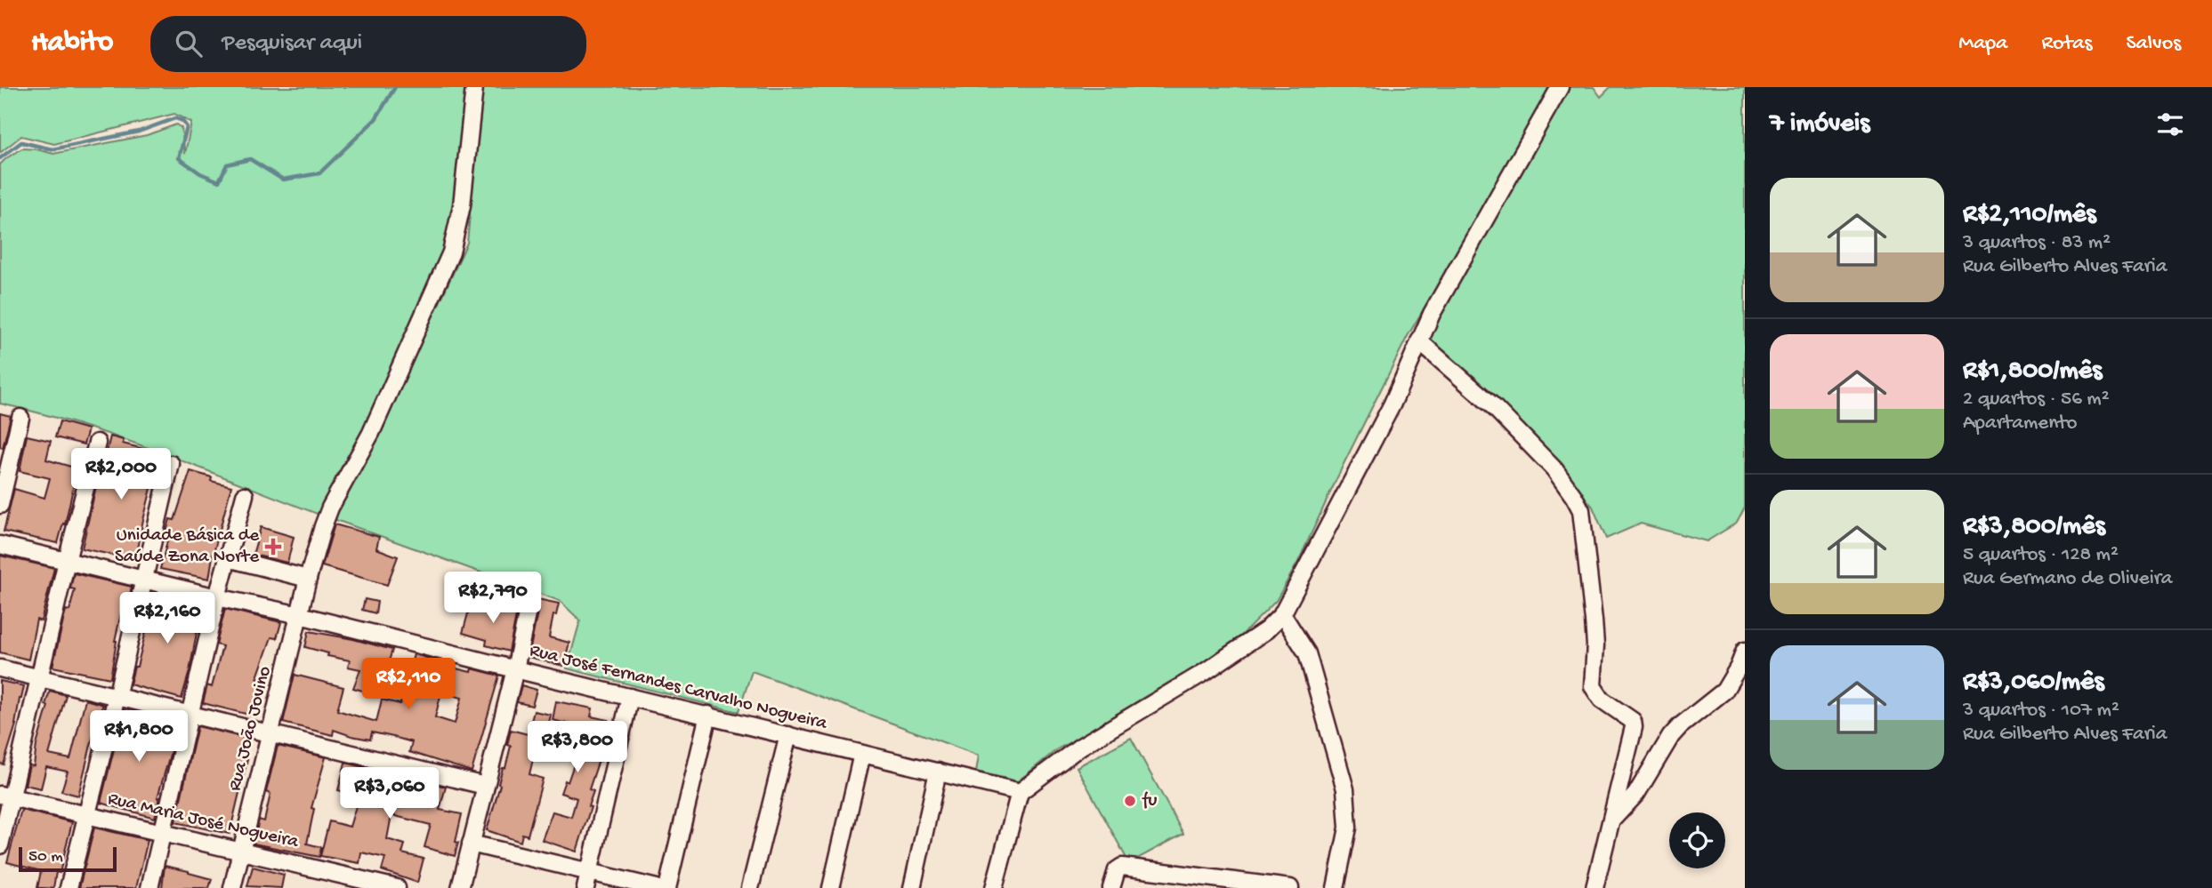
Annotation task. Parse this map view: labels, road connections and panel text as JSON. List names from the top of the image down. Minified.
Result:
{"streets":{"street":["Rua José Fernandes Carvalho Nogueira","Rua João Jovino","Rua Maria José Nogueira"]},"crossings":[["Rua José Fernandes Carvalho Nogueira","Rua João Jovino"],["Rua João Jovino","Rua Maria José Nogueira"]],"places":{"health":["Unidade Básica de Saúde Zona Norte"],"other":["fu"]},"scale_bar":"50 m","page":{"header":"Habito","search":"Pesquisar aqui","nav":["Mapa","Rotas","Salvos"],"heading":"7 imóveis","list":[{"name":"R$2,110/mês","note":"3 quartos · 83 m² · Rua Gilberto Alves Faria"},{"name":"R$1,800/mês","note":"2 quartos · 56 m² · Apartamento"},{"name":"R$3,800/mês","note":"5 quartos · 128 m² · Rua Germano de Oliveira"},{"name":"R$3,060/mês","note":"3 quartos · 107 m² · Rua Gilberto Alves Faria"}],"price":["R$2,000","R$2,790","R$2,160","R$2,110","R$1,800","R$3,800","R$3,060"],"scale":"50 m"}}
